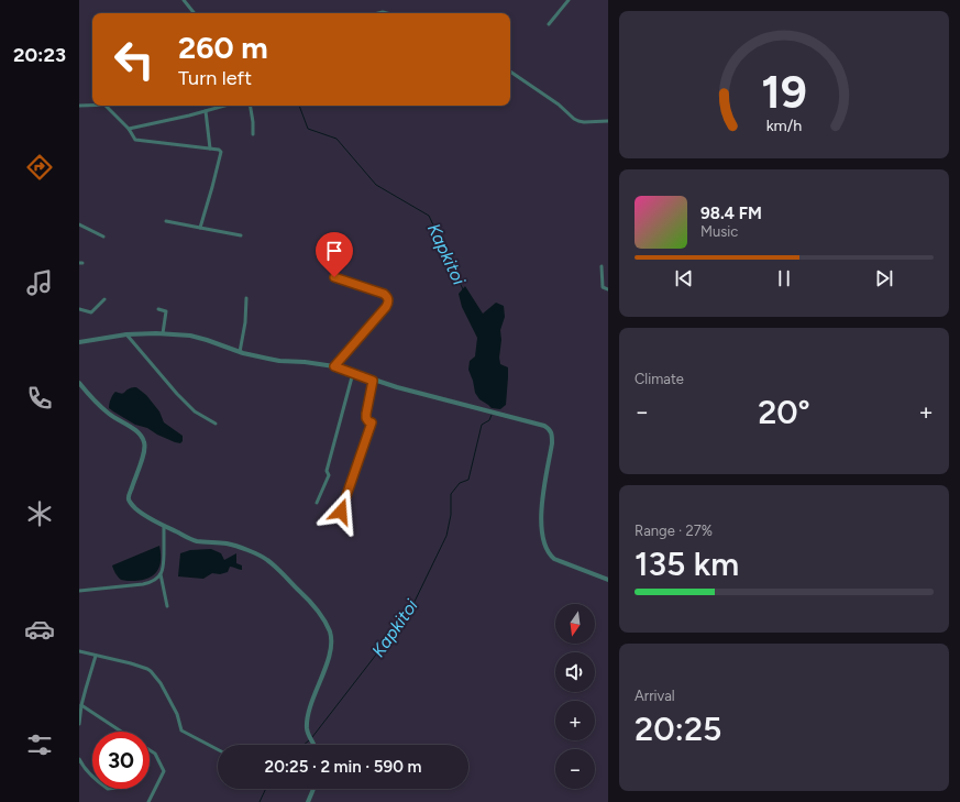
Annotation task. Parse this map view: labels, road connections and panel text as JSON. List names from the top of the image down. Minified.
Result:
{"water":["Kapkitoi"],"north":"bottom","page":{"tabs":"20:23","turn":["260 m","Turn left"],"song":["98.4 FM","Music"],"tile":["Climate",["Range · 27%","135 km"],["Arrival","20:25"]],"heat":["−","20°","+"],"map_buttons":["+","−"],"limit":"30","trip":"20:25 · 2 min · 590 m","gauge":["19","km/h"]}}
